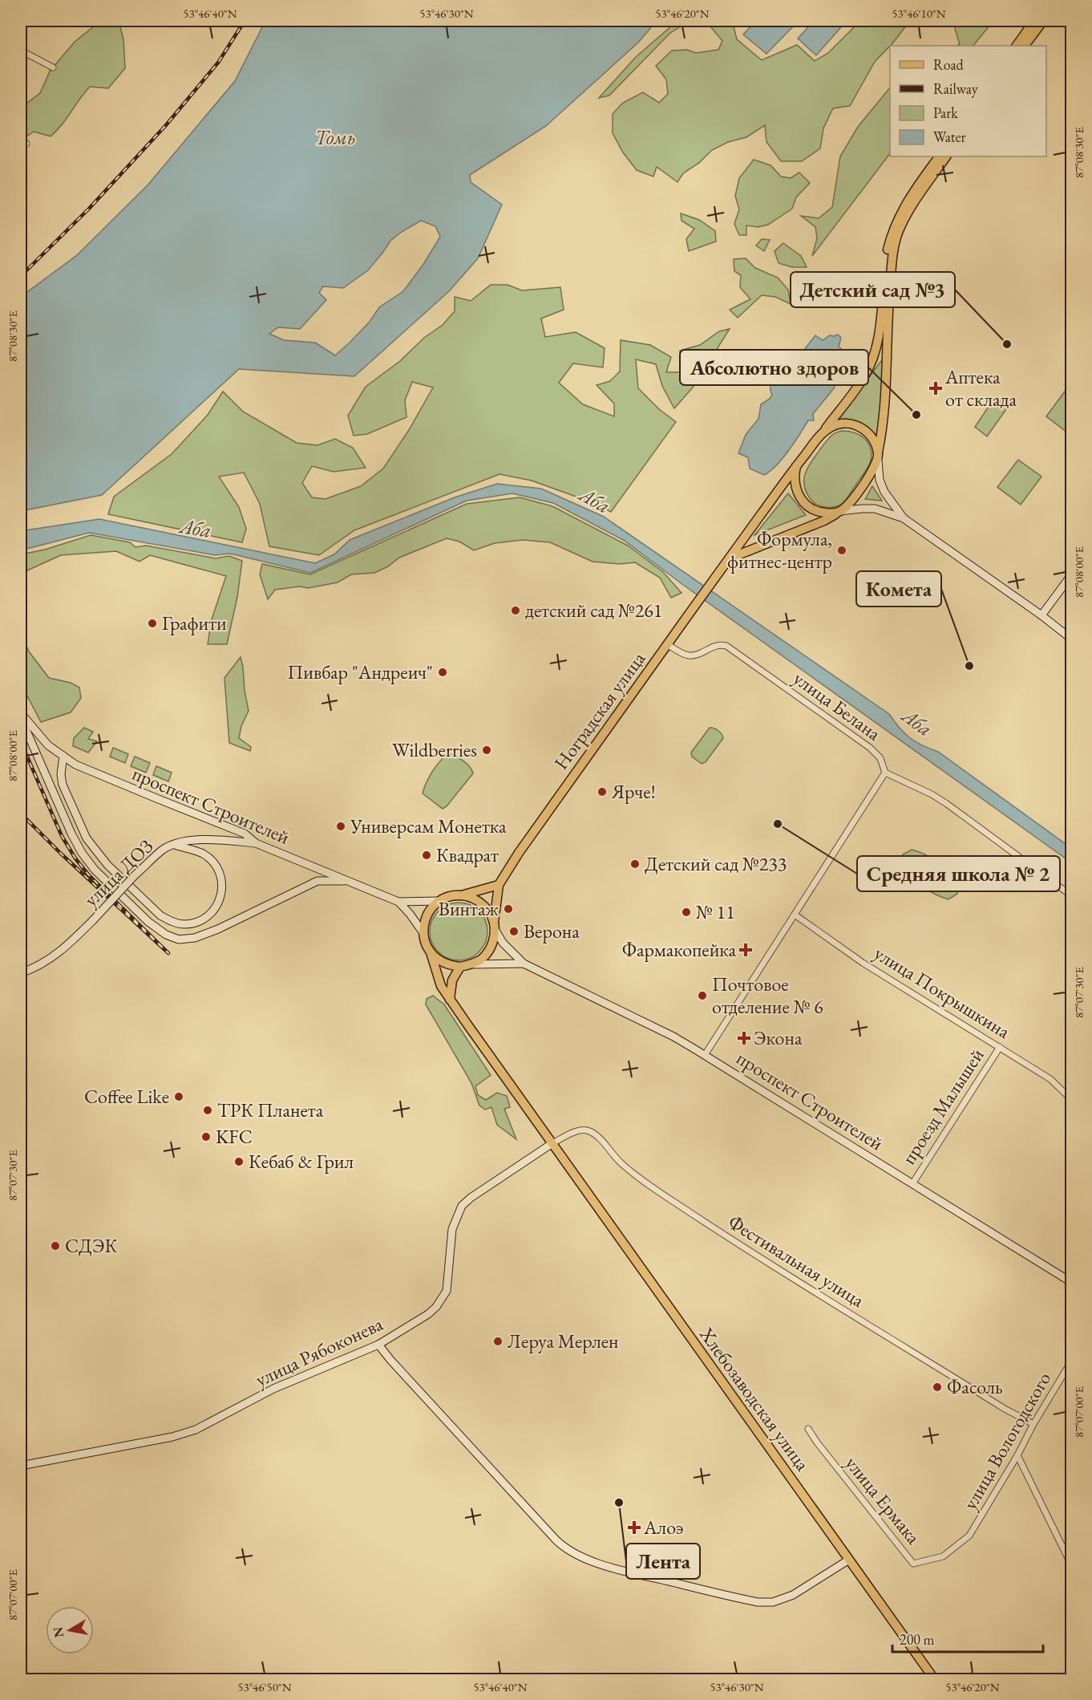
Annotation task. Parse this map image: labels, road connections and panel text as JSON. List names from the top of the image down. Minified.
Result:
{"streets":{"main road":["Ноградская улица","проспект Строителей","улица ДОЗ","улица Рябоконева","Хлебозаводская улица"],"street":["улица Белана","улица Покрышкина","проезд Малышей","Фестивальная улица","улица Вологодского","улица Ермака"]},"crossings":[["улица Белана","Ноградская улица"],["проспект Строителей","улица ДОЗ"],["проспект Строителей","проезд Малышей"],["улица Покрышкина","проезд Малышей"],["Фестивальная улица","улица Рябоконева"],["Фестивальная улица","Хлебозаводская улица"],["Фестивальная улица","улица Вологодского"],["улица Рябоконева","Хлебозаводская улица"],["улица Вологодского","улица Ермака"]],"water":["Томь","Аба"],"places":{"other":["Детский сад №3","Абсолютно здоров","Формула, фитнес-центр","детский сад №261","Графити","Комета","Пивбар \"Андреич\"","Wildberries","Ярче!","Средняя школа № 2","Универсам Монетка","Квадрат","Детский сад №233","Винтаж","№ 11","Верона","Почтовое отделение № 6","Coffee Like","ТРК Планета","KFC","Кeбаб & Грил","СДЭК","Леруа Мерлен","Фасоль","Лента"],"health":["Аптека от склада","Фармакопейка","Экона","Алоэ"]},"legend":["Road","Railway","Park","Water"],"scale_bar":"200 m","north":"left","coordinates":["53°46'40\"N","53°46'30\"N","53°46'20\"N","53°46'10\"N","87°08'30\"E","87°08'00\"E","87°07'30\"E","87°07'00\"E","53°46'50\"N"]}
